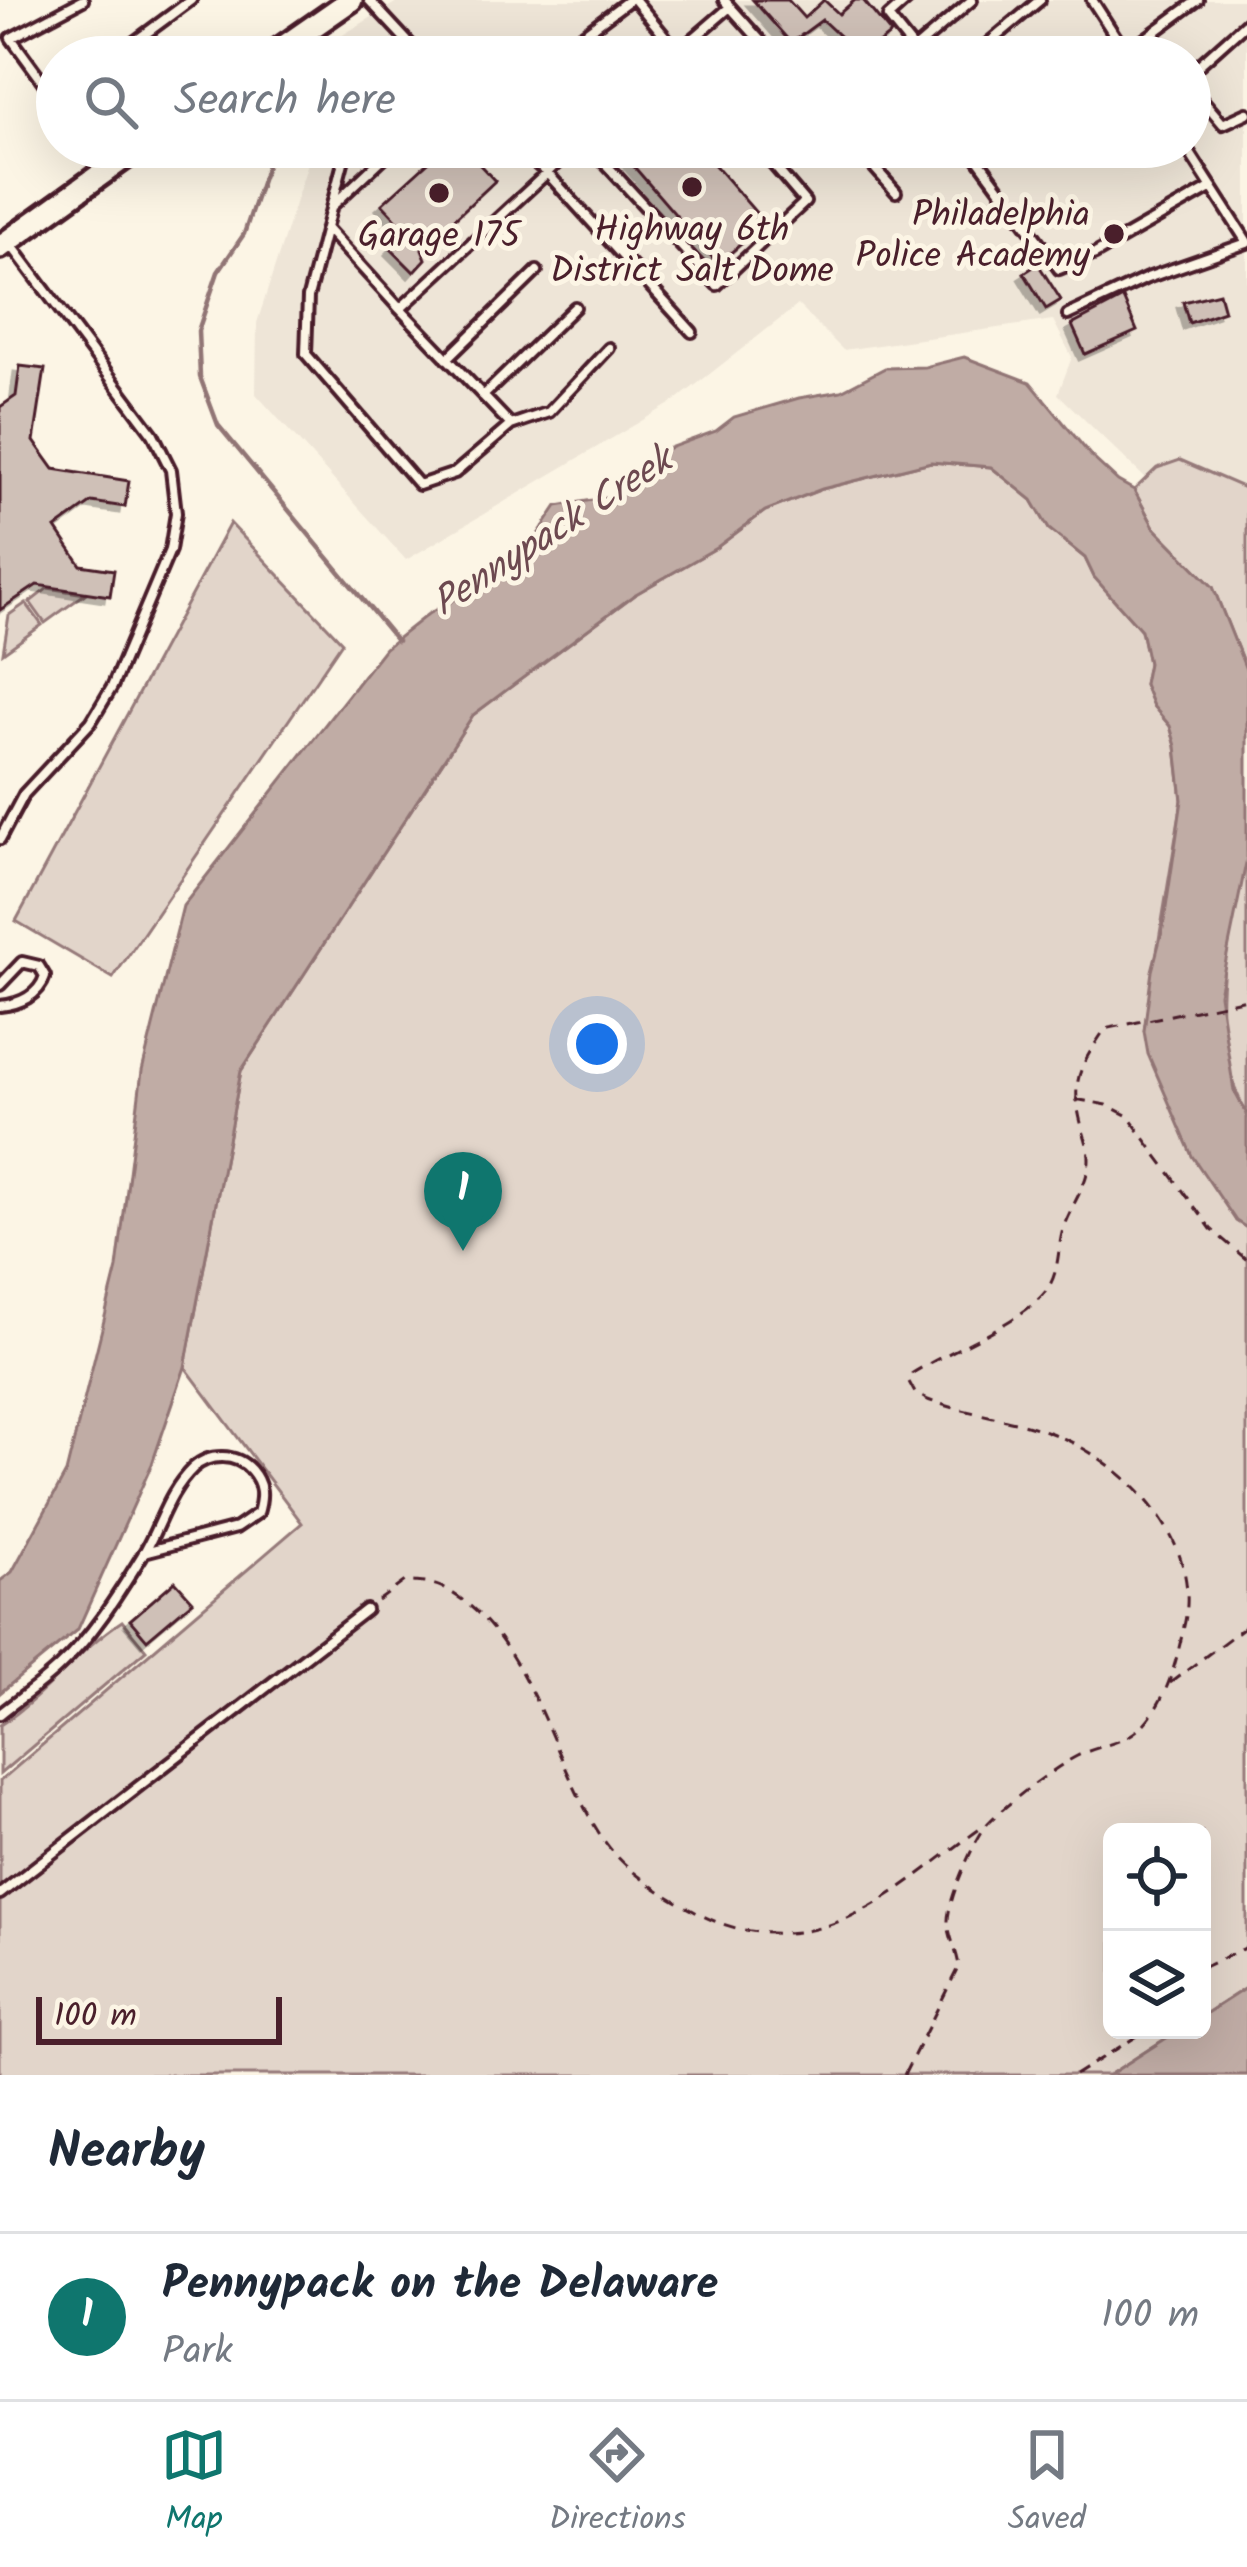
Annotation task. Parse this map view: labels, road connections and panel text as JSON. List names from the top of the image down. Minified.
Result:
{"water":["Pennypack Creek"],"places":["Highway 6th District Salt Dome","Garage 175","Philadelphia Police Academy"],"scale_bar":"100 m","page":{"search":"Search here","pins":"1","scale":"100 m","heading":"Nearby","list":[{"mark":"1","name":"Pennypack on the Delaware","note":"Park","value":"100 m"}],"nav":["Map","Directions","Saved"]}}
